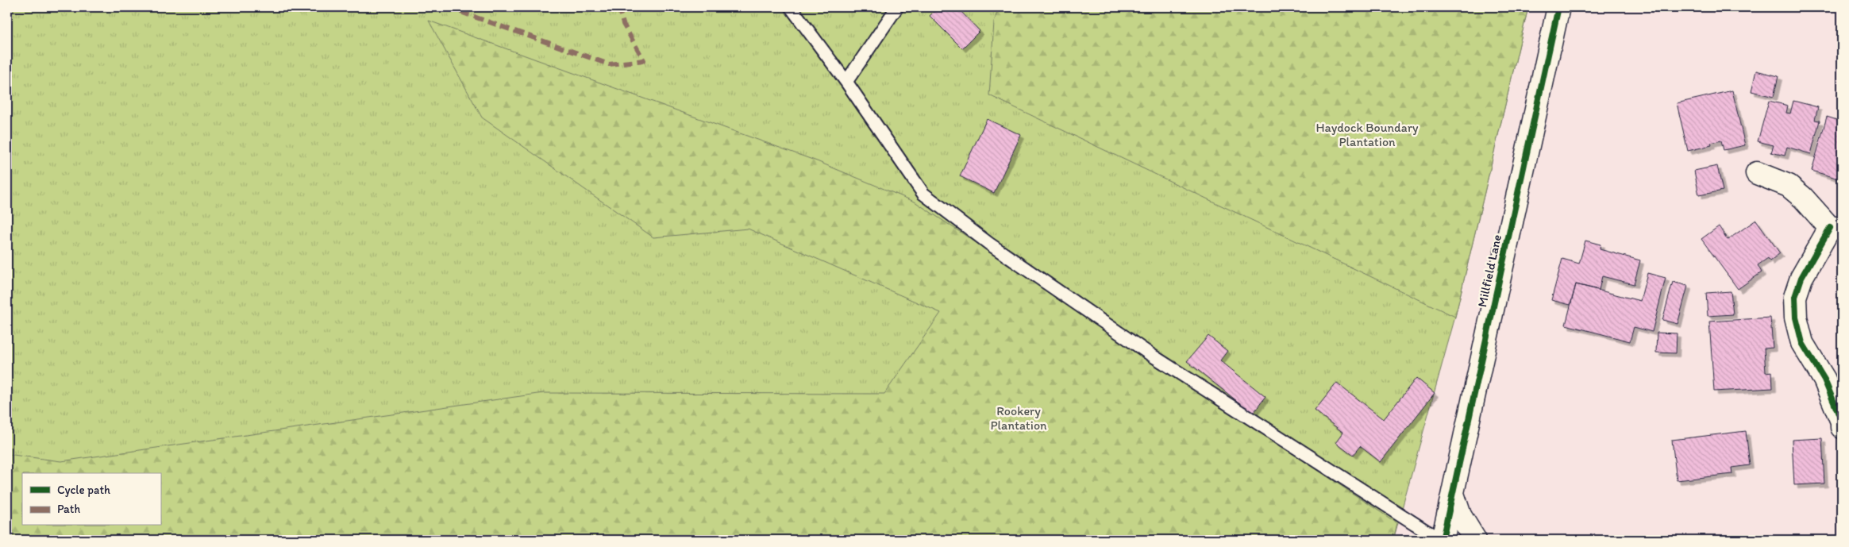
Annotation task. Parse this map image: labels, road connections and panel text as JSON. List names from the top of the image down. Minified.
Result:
{"streets":{"street":["Millfield Lane"]},"parks":["Haydock Boundary Plantation","Rookery Plantation"],"legend":["Cycle path","Path"]}
